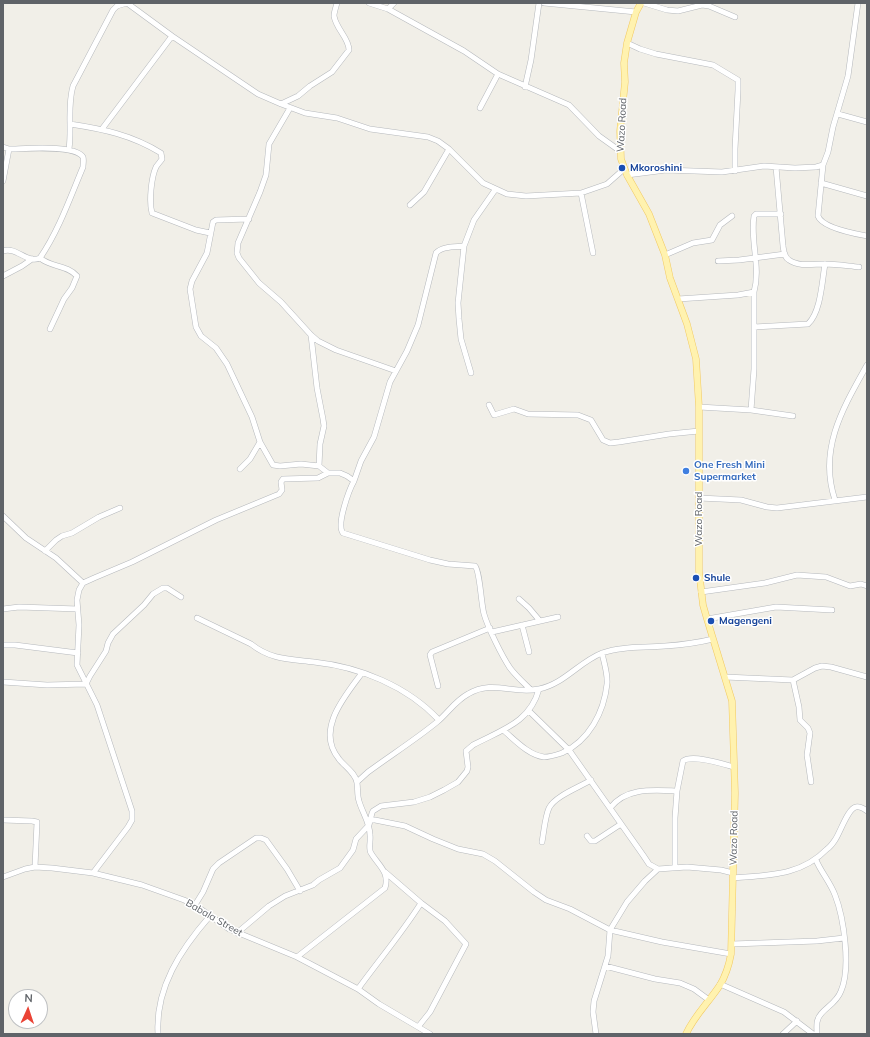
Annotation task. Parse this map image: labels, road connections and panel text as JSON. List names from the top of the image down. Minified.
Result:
{"streets":{"main road":["Wazo Road"],"street":["Babala Street"]},"places":["Mkoroshini","One Fresh Mini Supermarket","Shule","Magengeni"],"north":"top"}
